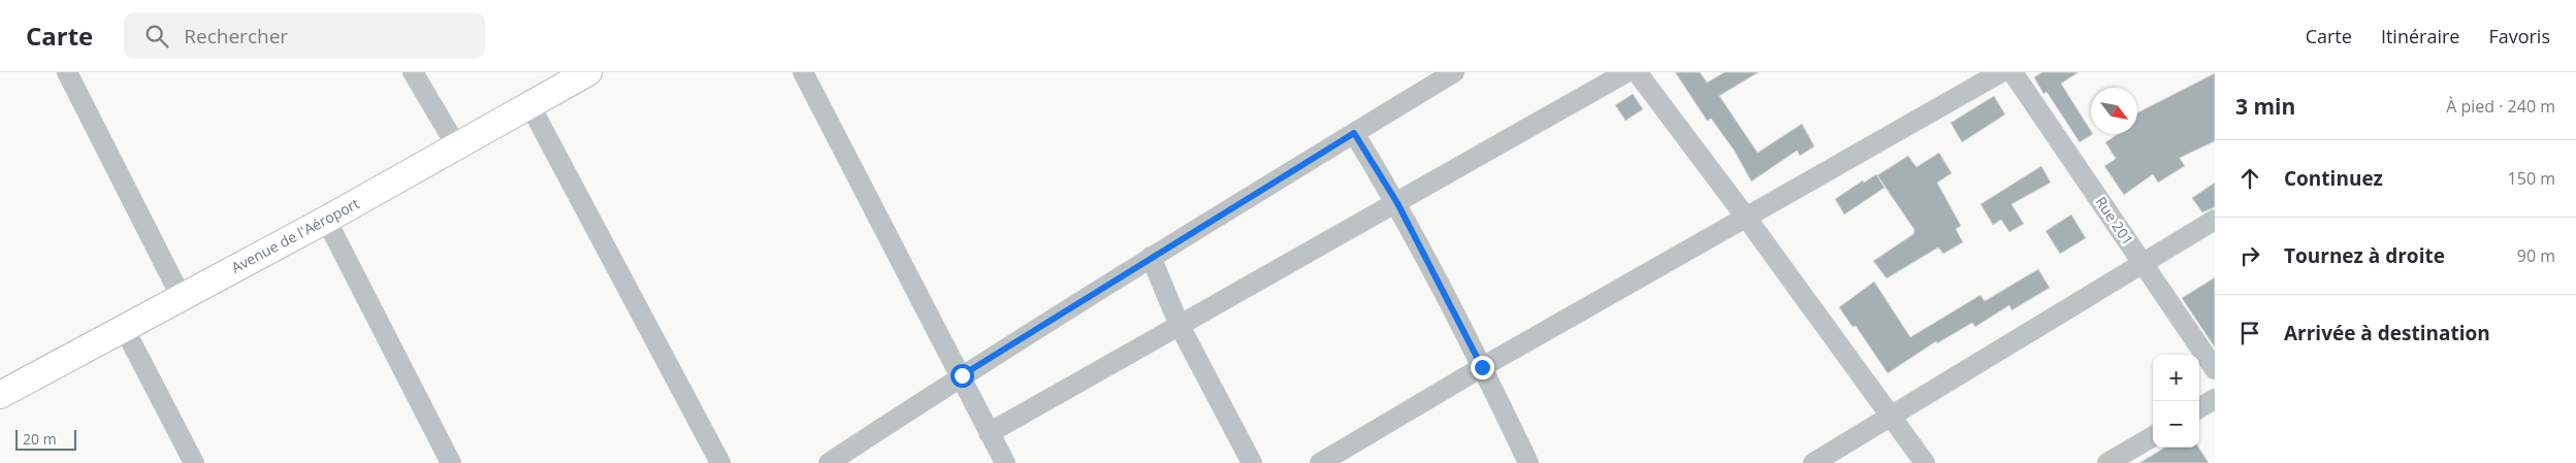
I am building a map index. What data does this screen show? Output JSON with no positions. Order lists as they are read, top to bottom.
{
  "streets": {
    "main road": ["Avenue de l'Aéroport"],
    "street": ["Rue 201"]
  },
  "scale_bar": "20 m",
  "north": "bottom right",
  "page": {
    "header": "Carte",
    "search": "Rechercher",
    "nav": ["Carte", "Itinéraire", "Favoris"],
    "heading": ["3 min", "À pied · 240 m"],
    "list": [
      ["Continuez", "150 m"],
      ["Tournez à droite", "90 m"],
      "Arrivée à destination"
    ],
    "map_buttons": ["+", "−"],
    "scale": "20 m"
  }
}
